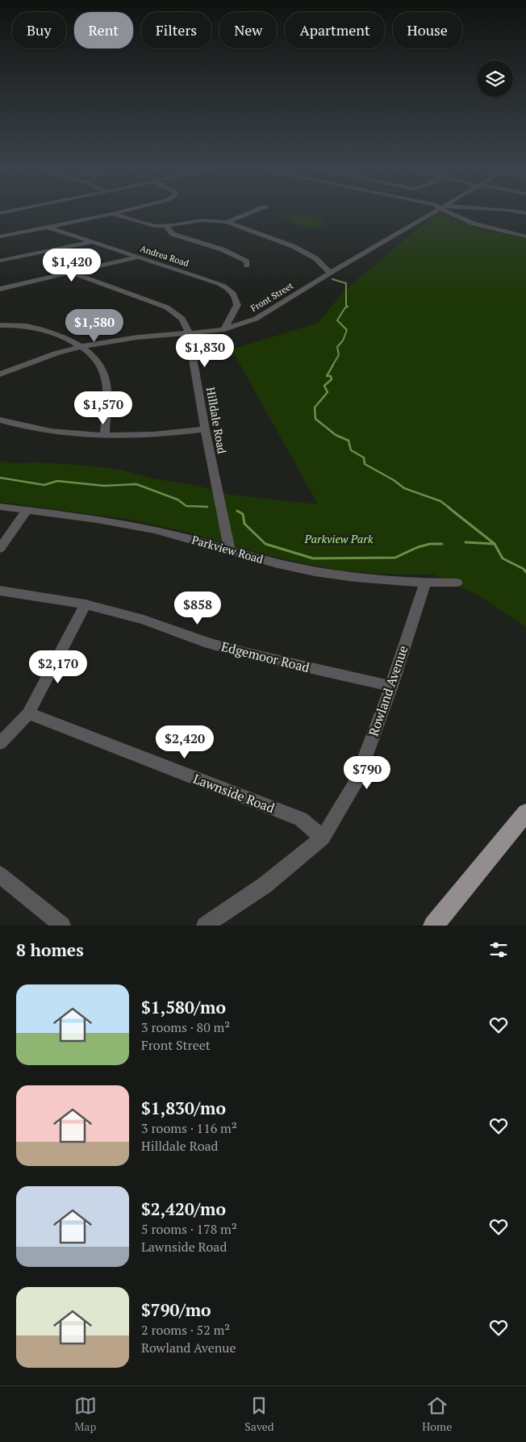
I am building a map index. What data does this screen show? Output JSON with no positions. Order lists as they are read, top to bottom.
{
  "streets": {
    "street": [
      "Andrea Road",
      "Front Street",
      "Hilldale Road",
      "Parkview Road",
      "Edgemoor Road",
      "Rowland Avenue",
      "Lawnside Road"
    ]
  },
  "crossings": [
    ["Andrea Road", "Front Street"],
    ["Front Street", "Hilldale Road"],
    ["Hilldale Road", "Parkview Road"],
    ["Parkview Road", "Rowland Avenue"],
    ["Edgemoor Road", "Rowland Avenue"],
    ["Rowland Avenue", "Lawnside Road"]
  ],
  "parks": ["Parkview Park"],
  "page": {
    "chip": [
      "Buy",
      "Rent",
      "Filters",
      "New",
      "Apartment",
      "House"
    ],
    "price": [
      "$1,420",
      "$1,580",
      "$1,830",
      "$1,570",
      "$858",
      "$2,170",
      "$2,420",
      "$790"
    ],
    "heading": "8 homes",
    "list": [
      {
        "name": "$1,580/mo",
        "note": "3 rooms · 80 m² · Front Street"
      },
      {
        "name": "$1,830/mo",
        "note": "3 rooms · 116 m² · Hilldale Road"
      },
      {
        "name": "$2,420/mo",
        "note": "5 rooms · 178 m² · Lawnside Road"
      },
      {
        "name": "$790/mo",
        "note": "2 rooms · 52 m² · Rowland Avenue"
      }
    ],
    "tabs": ["Map", "Saved", "Home"]
  }
}
